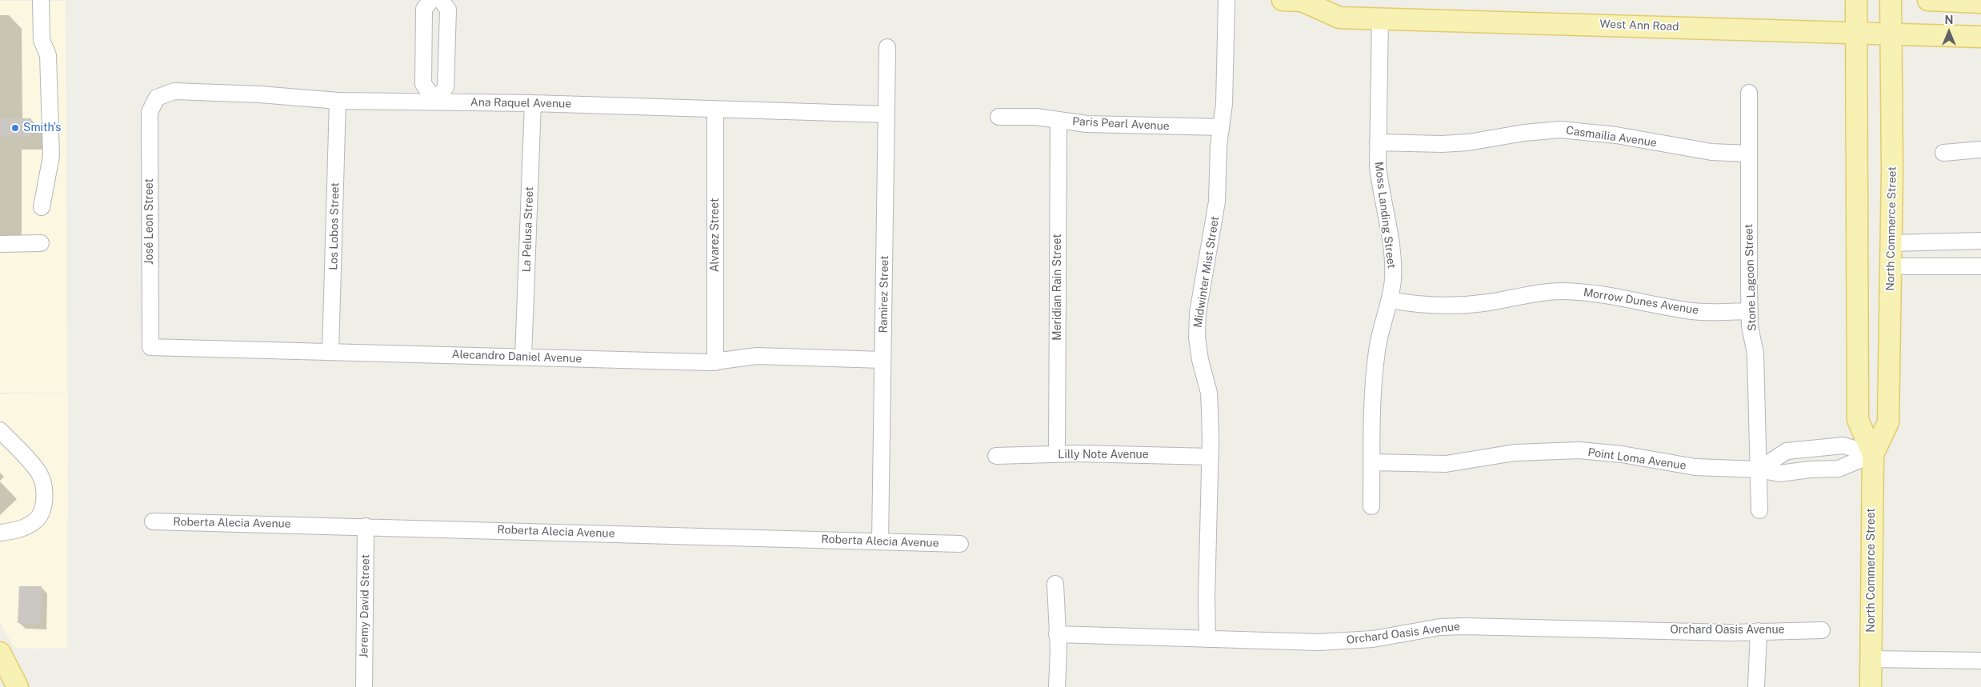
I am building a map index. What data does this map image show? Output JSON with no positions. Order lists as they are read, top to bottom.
{
  "streets": {
    "main road": ["West Ann Road", "North Commerce Street"],
    "street": [
      "Ana Raquel Avenue",
      "Paris Pearl Avenue",
      "Casmailia Avenue",
      "Moss Landing Street",
      "José Leon Street",
      "Los Lobos Street",
      "La Pelusa Street",
      "Alvarez Street",
      "Midwinter Mist Street",
      "Stone Lagoon Street",
      "Meridian Rain Street",
      "Ramirez Street",
      "Morrow Dunes Avenue",
      "Alecandro Daniel Avenue",
      "Lilly Note Avenue",
      "Point Loma Avenue",
      "Roberta Alecia Avenue",
      "Jeremy David Street",
      "Orchard Oasis Avenue"
    ]
  },
  "crossings": [
    ["West Ann Road", "Moss Landing Street"],
    ["West Ann Road", "North Commerce Street"],
    ["Ana Raquel Avenue", "José Leon Street"],
    ["Ana Raquel Avenue", "Los Lobos Street"],
    ["Ana Raquel Avenue", "La Pelusa Street"],
    ["Ana Raquel Avenue", "Alvarez Street"],
    ["Ana Raquel Avenue", "Ramirez Street"],
    ["Paris Pearl Avenue", "Midwinter Mist Street"],
    ["Paris Pearl Avenue", "Meridian Rain Street"],
    ["Casmailia Avenue", "Moss Landing Street"],
    ["Casmailia Avenue", "Stone Lagoon Street"],
    ["Moss Landing Street", "Morrow Dunes Avenue"],
    ["Moss Landing Street", "Point Loma Avenue"],
    ["José Leon Street", "Alecandro Daniel Avenue"],
    ["Los Lobos Street", "Alecandro Daniel Avenue"],
    ["North Commerce Street", "Point Loma Avenue"],
    ["La Pelusa Street", "Alecandro Daniel Avenue"],
    ["Alvarez Street", "Alecandro Daniel Avenue"],
    ["Midwinter Mist Street", "Lilly Note Avenue"],
    ["Midwinter Mist Street", "Orchard Oasis Avenue"],
    ["Stone Lagoon Street", "Morrow Dunes Avenue"],
    ["Stone Lagoon Street", "Point Loma Avenue"],
    ["Meridian Rain Street", "Lilly Note Avenue"],
    ["Ramirez Street", "Alecandro Daniel Avenue"],
    ["Ramirez Street", "Roberta Alecia Avenue"],
    ["Roberta Alecia Avenue", "Jeremy David Street"]
  ],
  "places": ["Smith's"],
  "north": "top"
}
